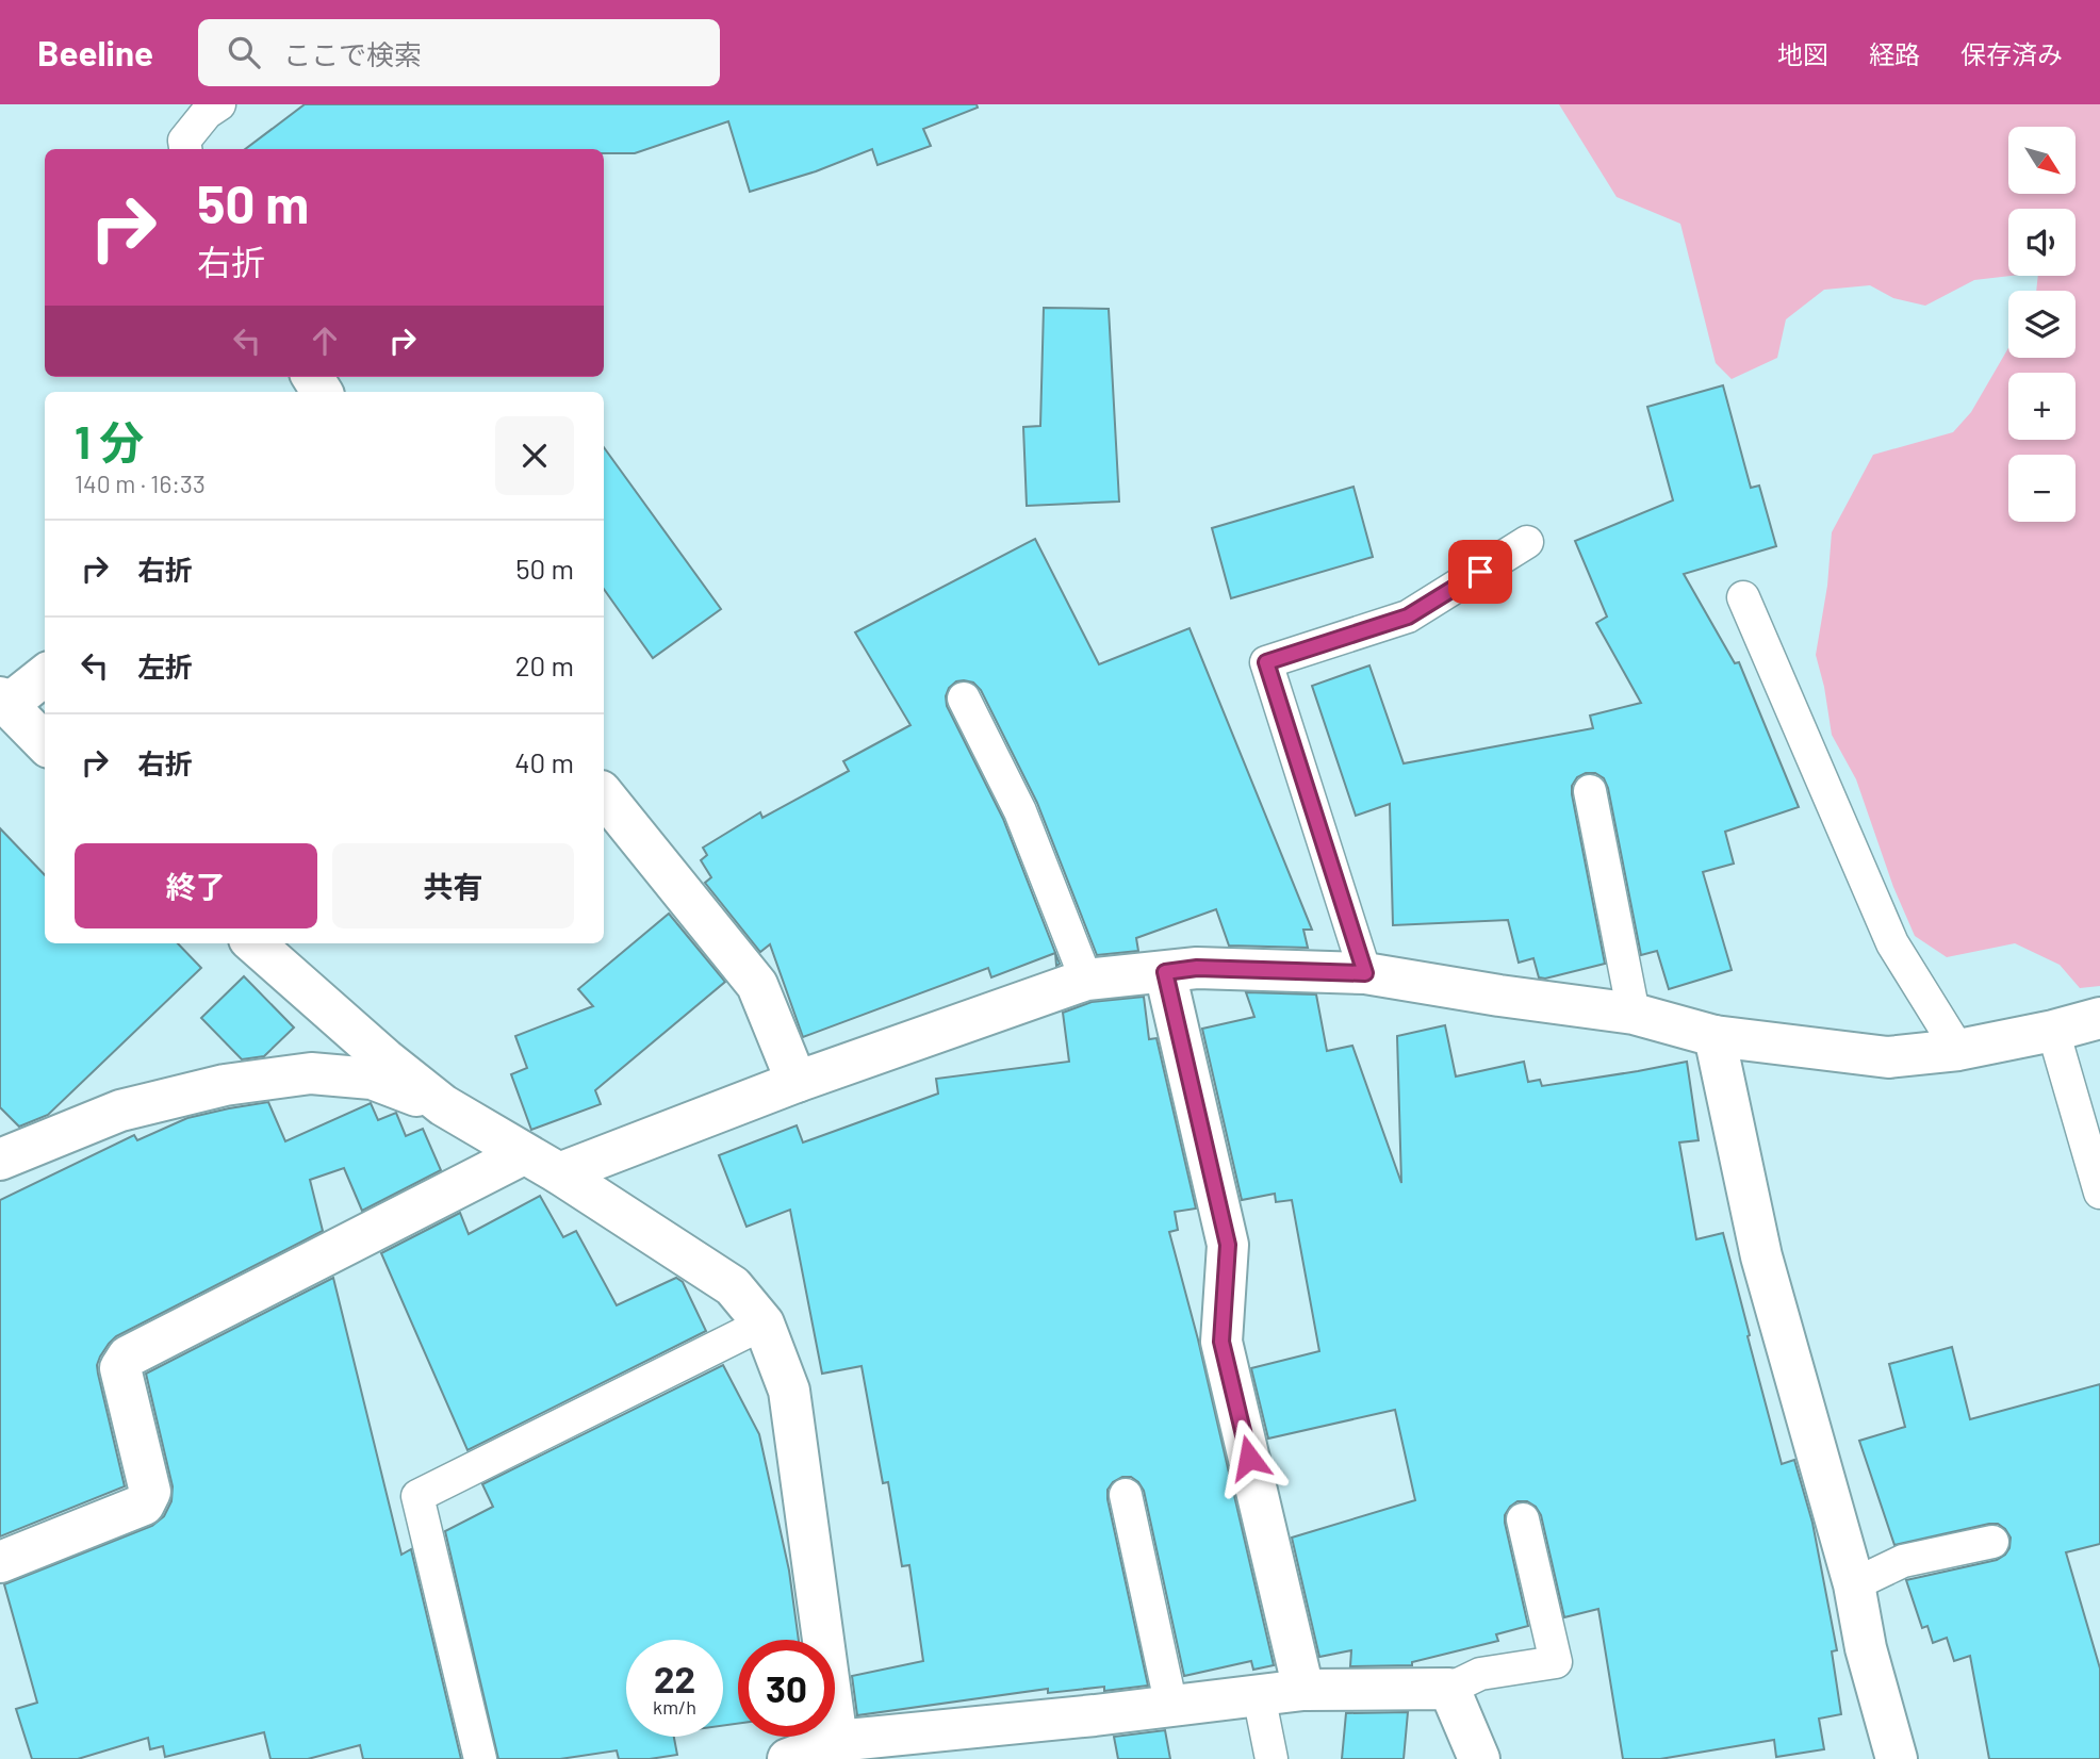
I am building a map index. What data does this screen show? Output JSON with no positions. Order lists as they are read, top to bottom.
{
  "north": "bottom right",
  "page": {
    "header": "Beeline",
    "search": "ここで検索",
    "nav": ["地図", "経路", "保存済み"],
    "map_buttons": ["+", "−"],
    "turn": ["50 m", "右折"],
    "heading": ["1 分", "140 m · 16:33"],
    "list": [
      {
        "name": "右折",
        "value": "50 m"
      },
      {
        "name": "左折",
        "value": "20 m"
      },
      {
        "name": "右折",
        "value": "40 m"
      }
    ],
    "buttons": ["終了", "共有"],
    "speed": "22 km/h",
    "limit": "30"
  }
}
